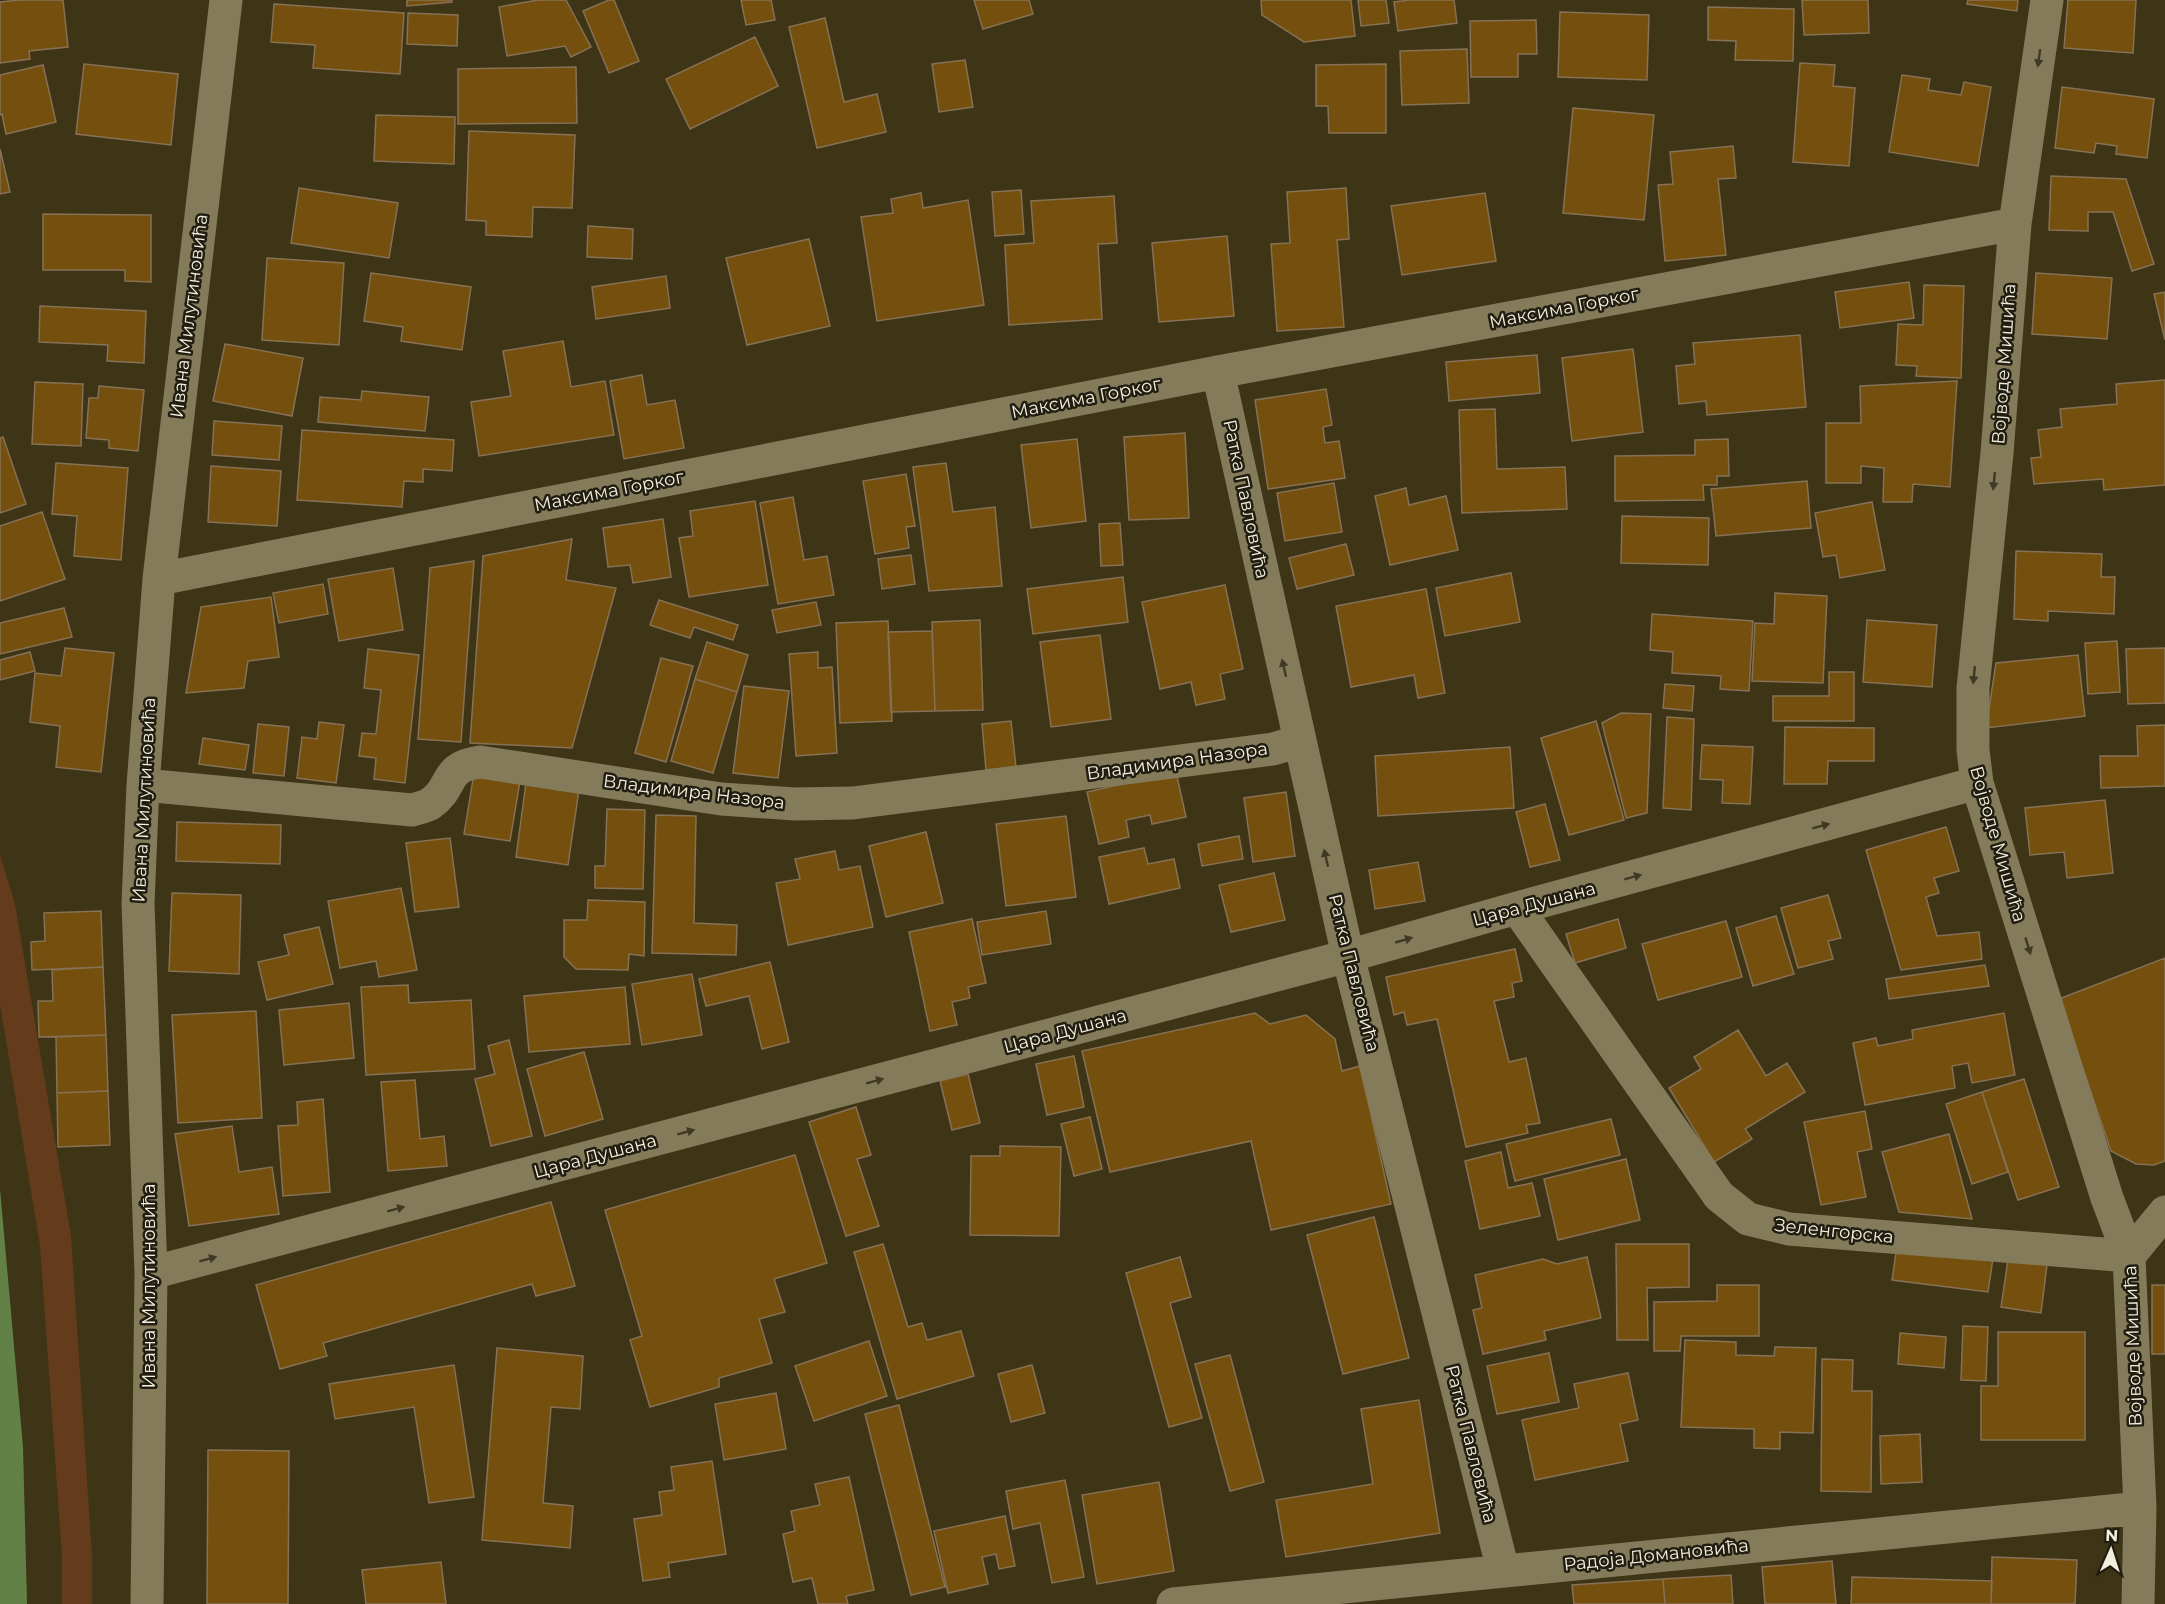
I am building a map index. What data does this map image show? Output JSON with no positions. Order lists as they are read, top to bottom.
{
  "streets": {
    "street": [
      "Максима Горког",
      "Ивана Милутиновића",
      "Војводе Мишића",
      "Ратка Павловића",
      "Владимира Назора",
      "Цара Душана",
      "Зеленгорска",
      "Радоја Домановића"
    ]
  },
  "crossings": [
    ["Максима Горког", "Ивана Милутиновића"],
    ["Максима Горког", "Војводе Мишића"],
    ["Максима Горког", "Ратка Павловића"],
    ["Ивана Милутиновића", "Владимира Назора"],
    ["Ивана Милутиновића", "Цара Душана"],
    ["Војводе Мишића", "Цара Душана"],
    ["Војводе Мишића", "Зеленгорска"],
    ["Војводе Мишића", "Радоја Домановића"],
    ["Ратка Павловића", "Владимира Назора"],
    ["Ратка Павловића", "Цара Душана"],
    ["Ратка Павловића", "Радоја Домановића"],
    ["Цара Душана", "Зеленгорска"]
  ],
  "one_way": ["Војводе Мишића", "Ратка Павловића", "Цара Душана"],
  "north": "top"
}
